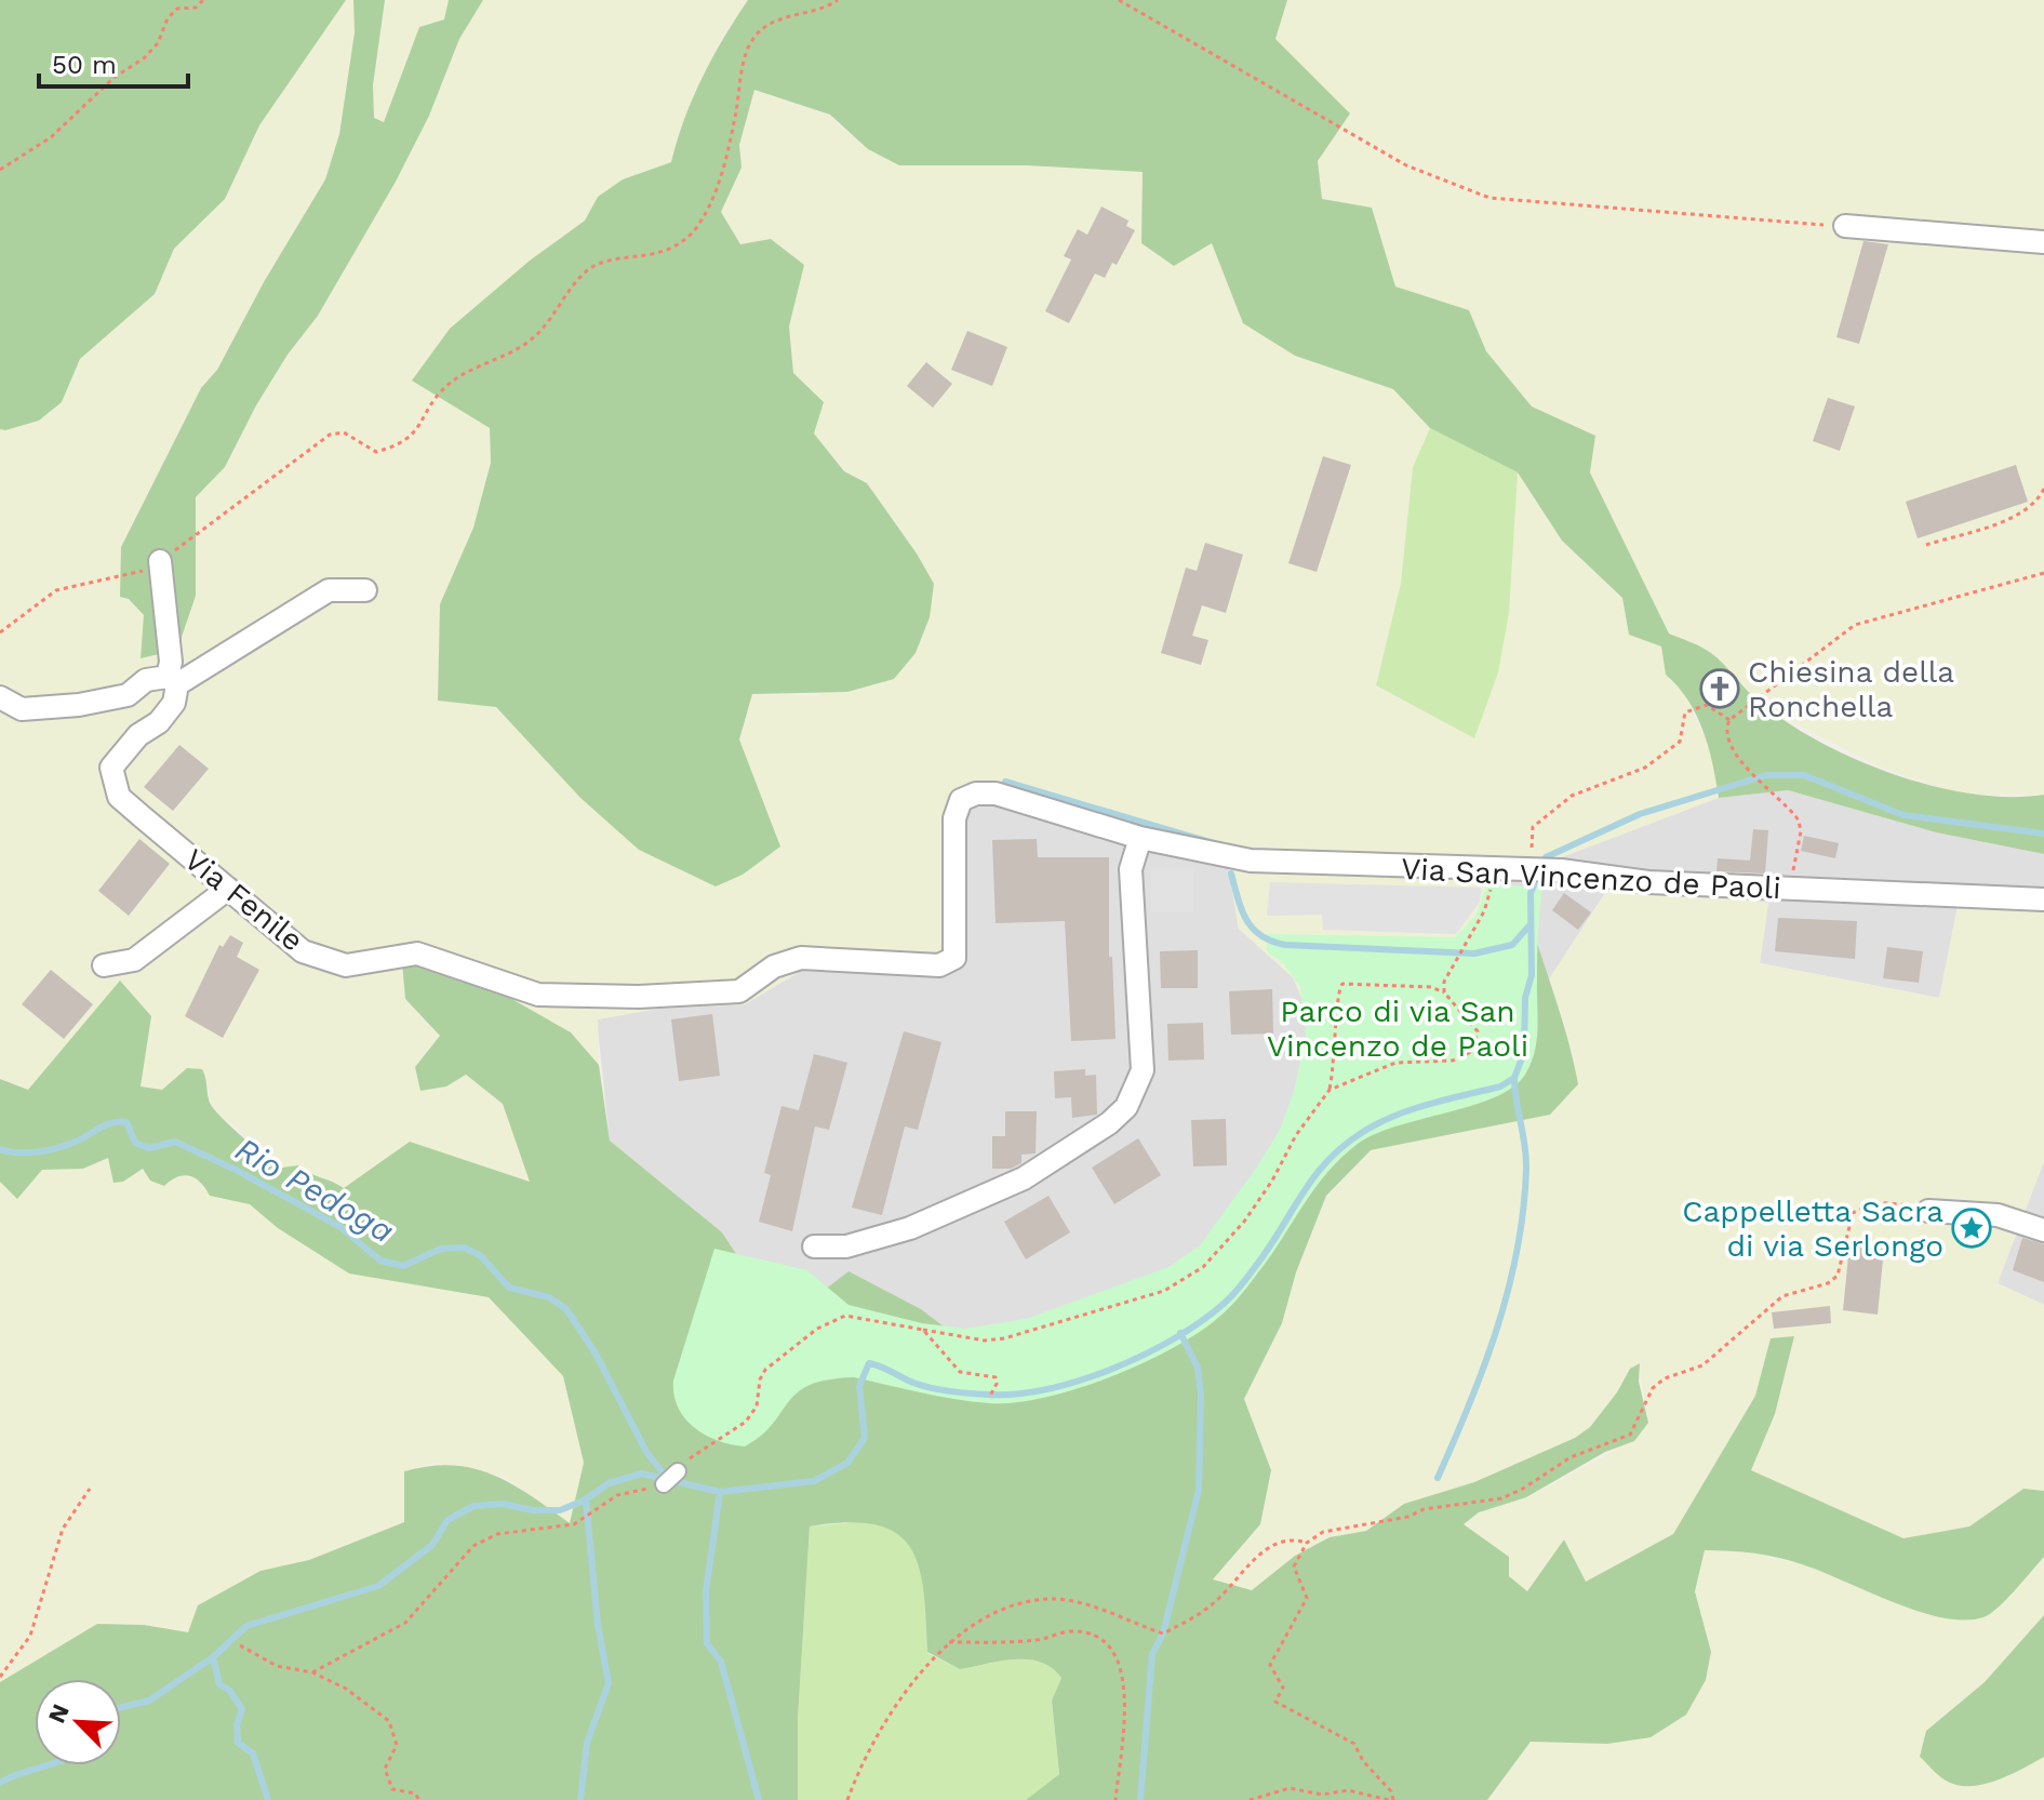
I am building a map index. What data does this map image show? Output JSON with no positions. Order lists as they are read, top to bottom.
{
  "streets": {
    "street": ["Via San Vincenzo de Paoli", "Via Fenile"]
  },
  "crossings": [
    ["Via San Vincenzo de Paoli", "Via Fenile"]
  ],
  "water": ["Rio Pedoga"],
  "parks": ["Parco di via San Vincenzo de Paoli"],
  "places": {
    "church": ["Chiesina della Ronchella"],
    "place": ["Cappelletta Sacra di via Serlongo"]
  },
  "scale_bar": "50 m",
  "north": "top left"
}
